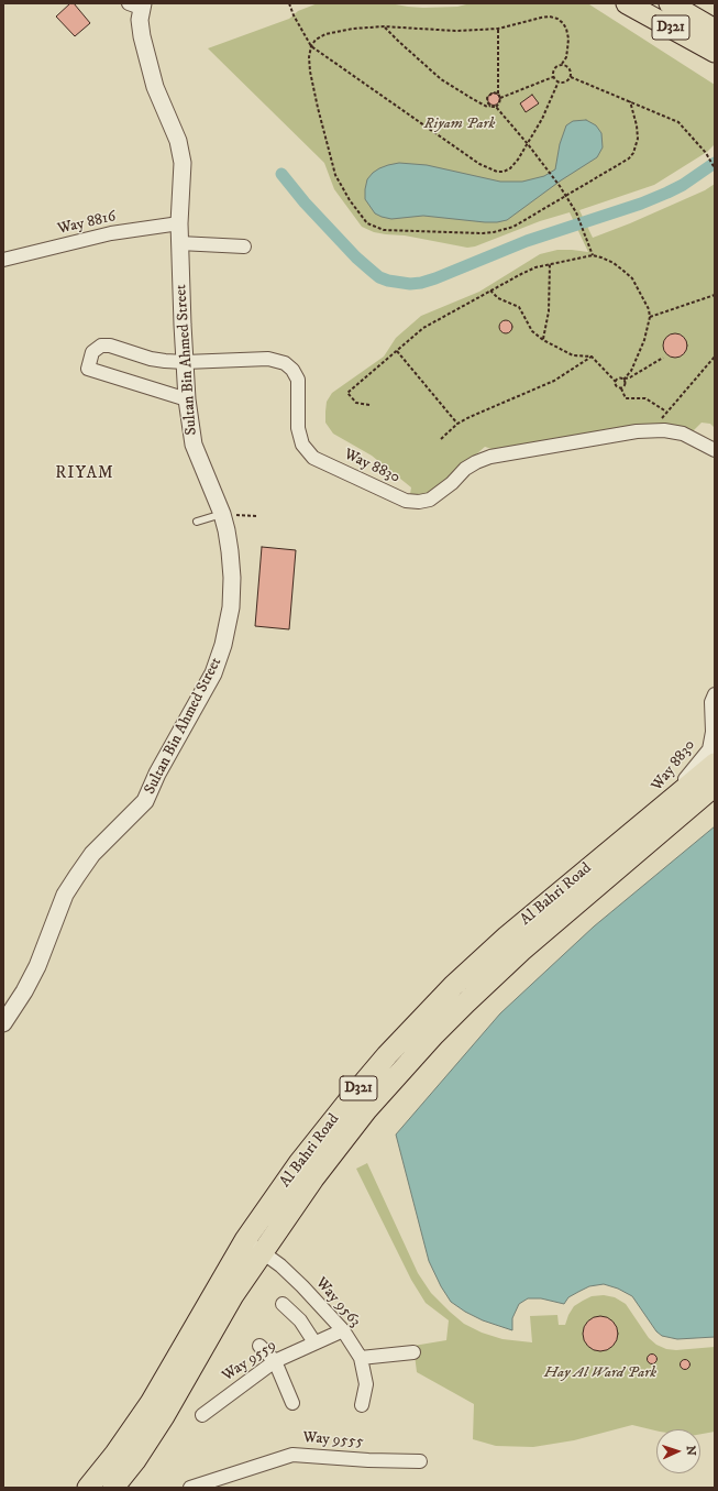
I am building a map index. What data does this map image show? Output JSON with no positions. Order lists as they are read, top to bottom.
{
  "streets": {
    "main road": ["D321", "Al Bahri Road"],
    "street": [
      "Way 8816",
      "Sultan Bin Ahmed Street",
      "Way 8830",
      "Way 9563",
      "Way 9559",
      "Way 9555"
    ]
  },
  "crossings": [
    ["Way 8816", "Sultan Bin Ahmed Street"],
    ["Sultan Bin Ahmed Street", "Way 8830"],
    ["Way 8830", "Al Bahri Road"],
    ["Al Bahri Road", "Way 9563"],
    ["Way 9563", "Way 9559"]
  ],
  "districts": ["RIYAM"],
  "parks": ["Riyam Park", "Hay Al Ward Park"],
  "north": "right"
}
